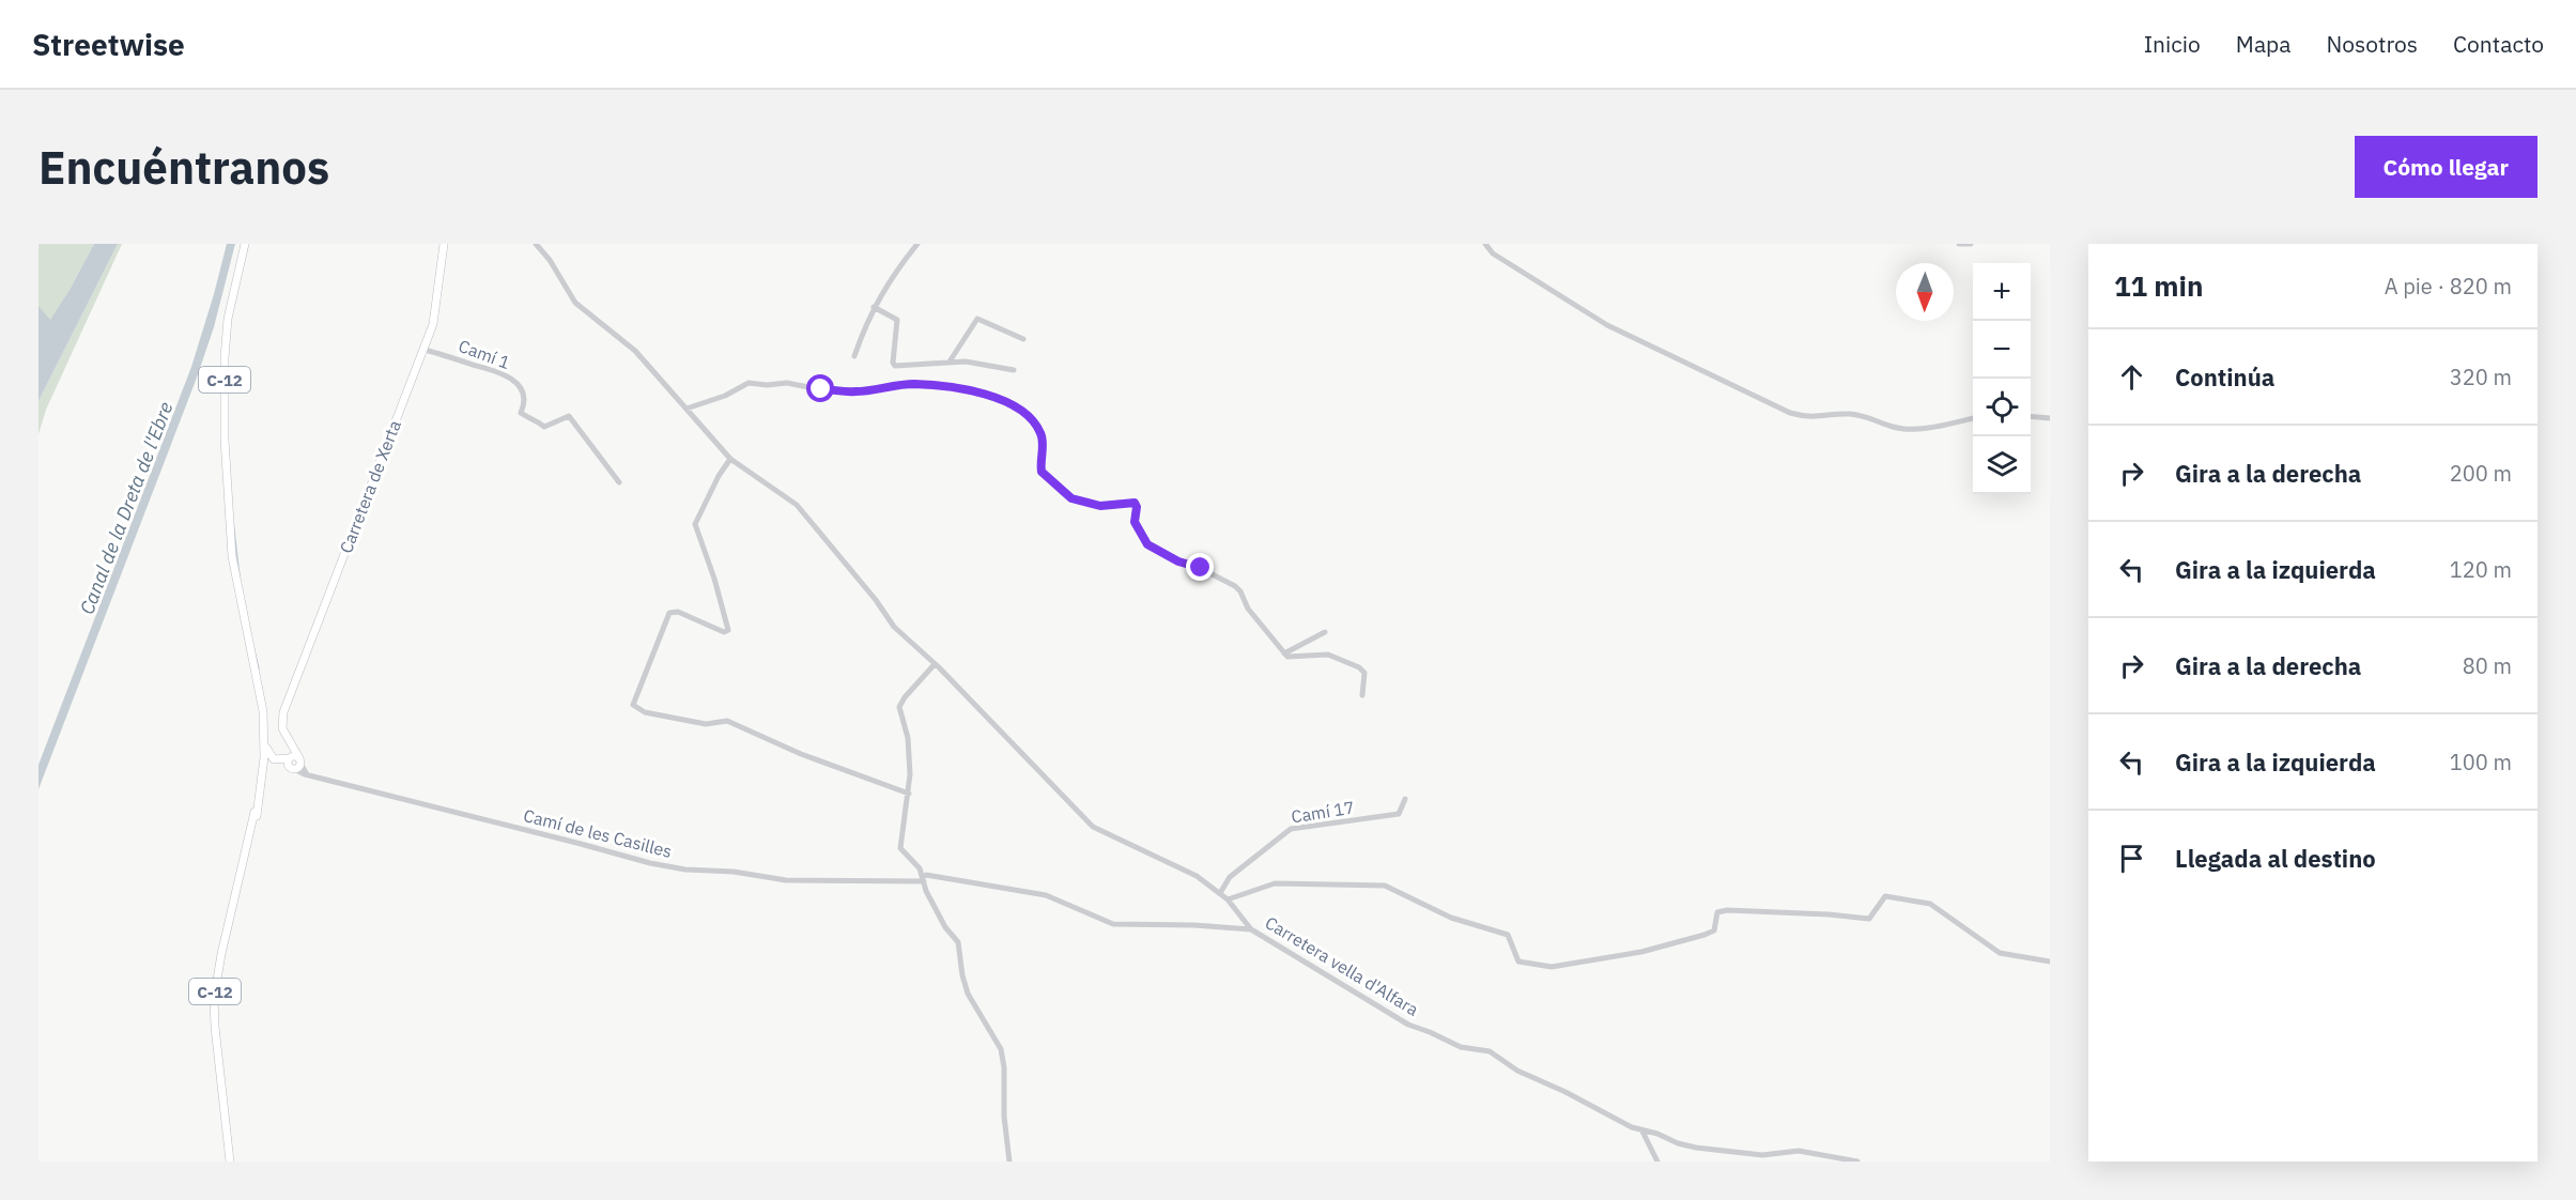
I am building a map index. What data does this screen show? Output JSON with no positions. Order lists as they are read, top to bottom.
{
  "streets": {
    "main road": ["C-12", "Carretera de Xerta"],
    "street": [
      "Camí 1",
      "Camí 17",
      "Camí de les Casilles",
      "Carretera vella d'Alfara"
    ]
  },
  "crossings": [
    ["Camí 1", "Carretera de Xerta"],
    ["Carretera de Xerta", "Camí de les Casilles"],
    ["Camí 17", "Carretera vella d'Alfara"],
    ["Camí de les Casilles", "Carretera vella d'Alfara"]
  ],
  "water": ["Canal de la Dreta de l'Ebre"],
  "north": "bottom",
  "page": {
    "header": "Streetwise",
    "nav": [
      "Inicio",
      "Mapa",
      "Nosotros",
      "Contacto"
    ],
    "buttons": "Cómo llegar",
    "title": "Encuéntranos",
    "heading": ["11 min", "A pie · 820 m"],
    "map_buttons": ["+", "−"],
    "list": [
      ["Continúa", "320 m"],
      ["Gira a la derecha", "200 m"],
      ["Gira a la izquierda", "120 m"],
      ["Gira a la derecha", "80 m"],
      ["Gira a la izquierda", "100 m"],
      "Llegada al destino"
    ]
  }
}
